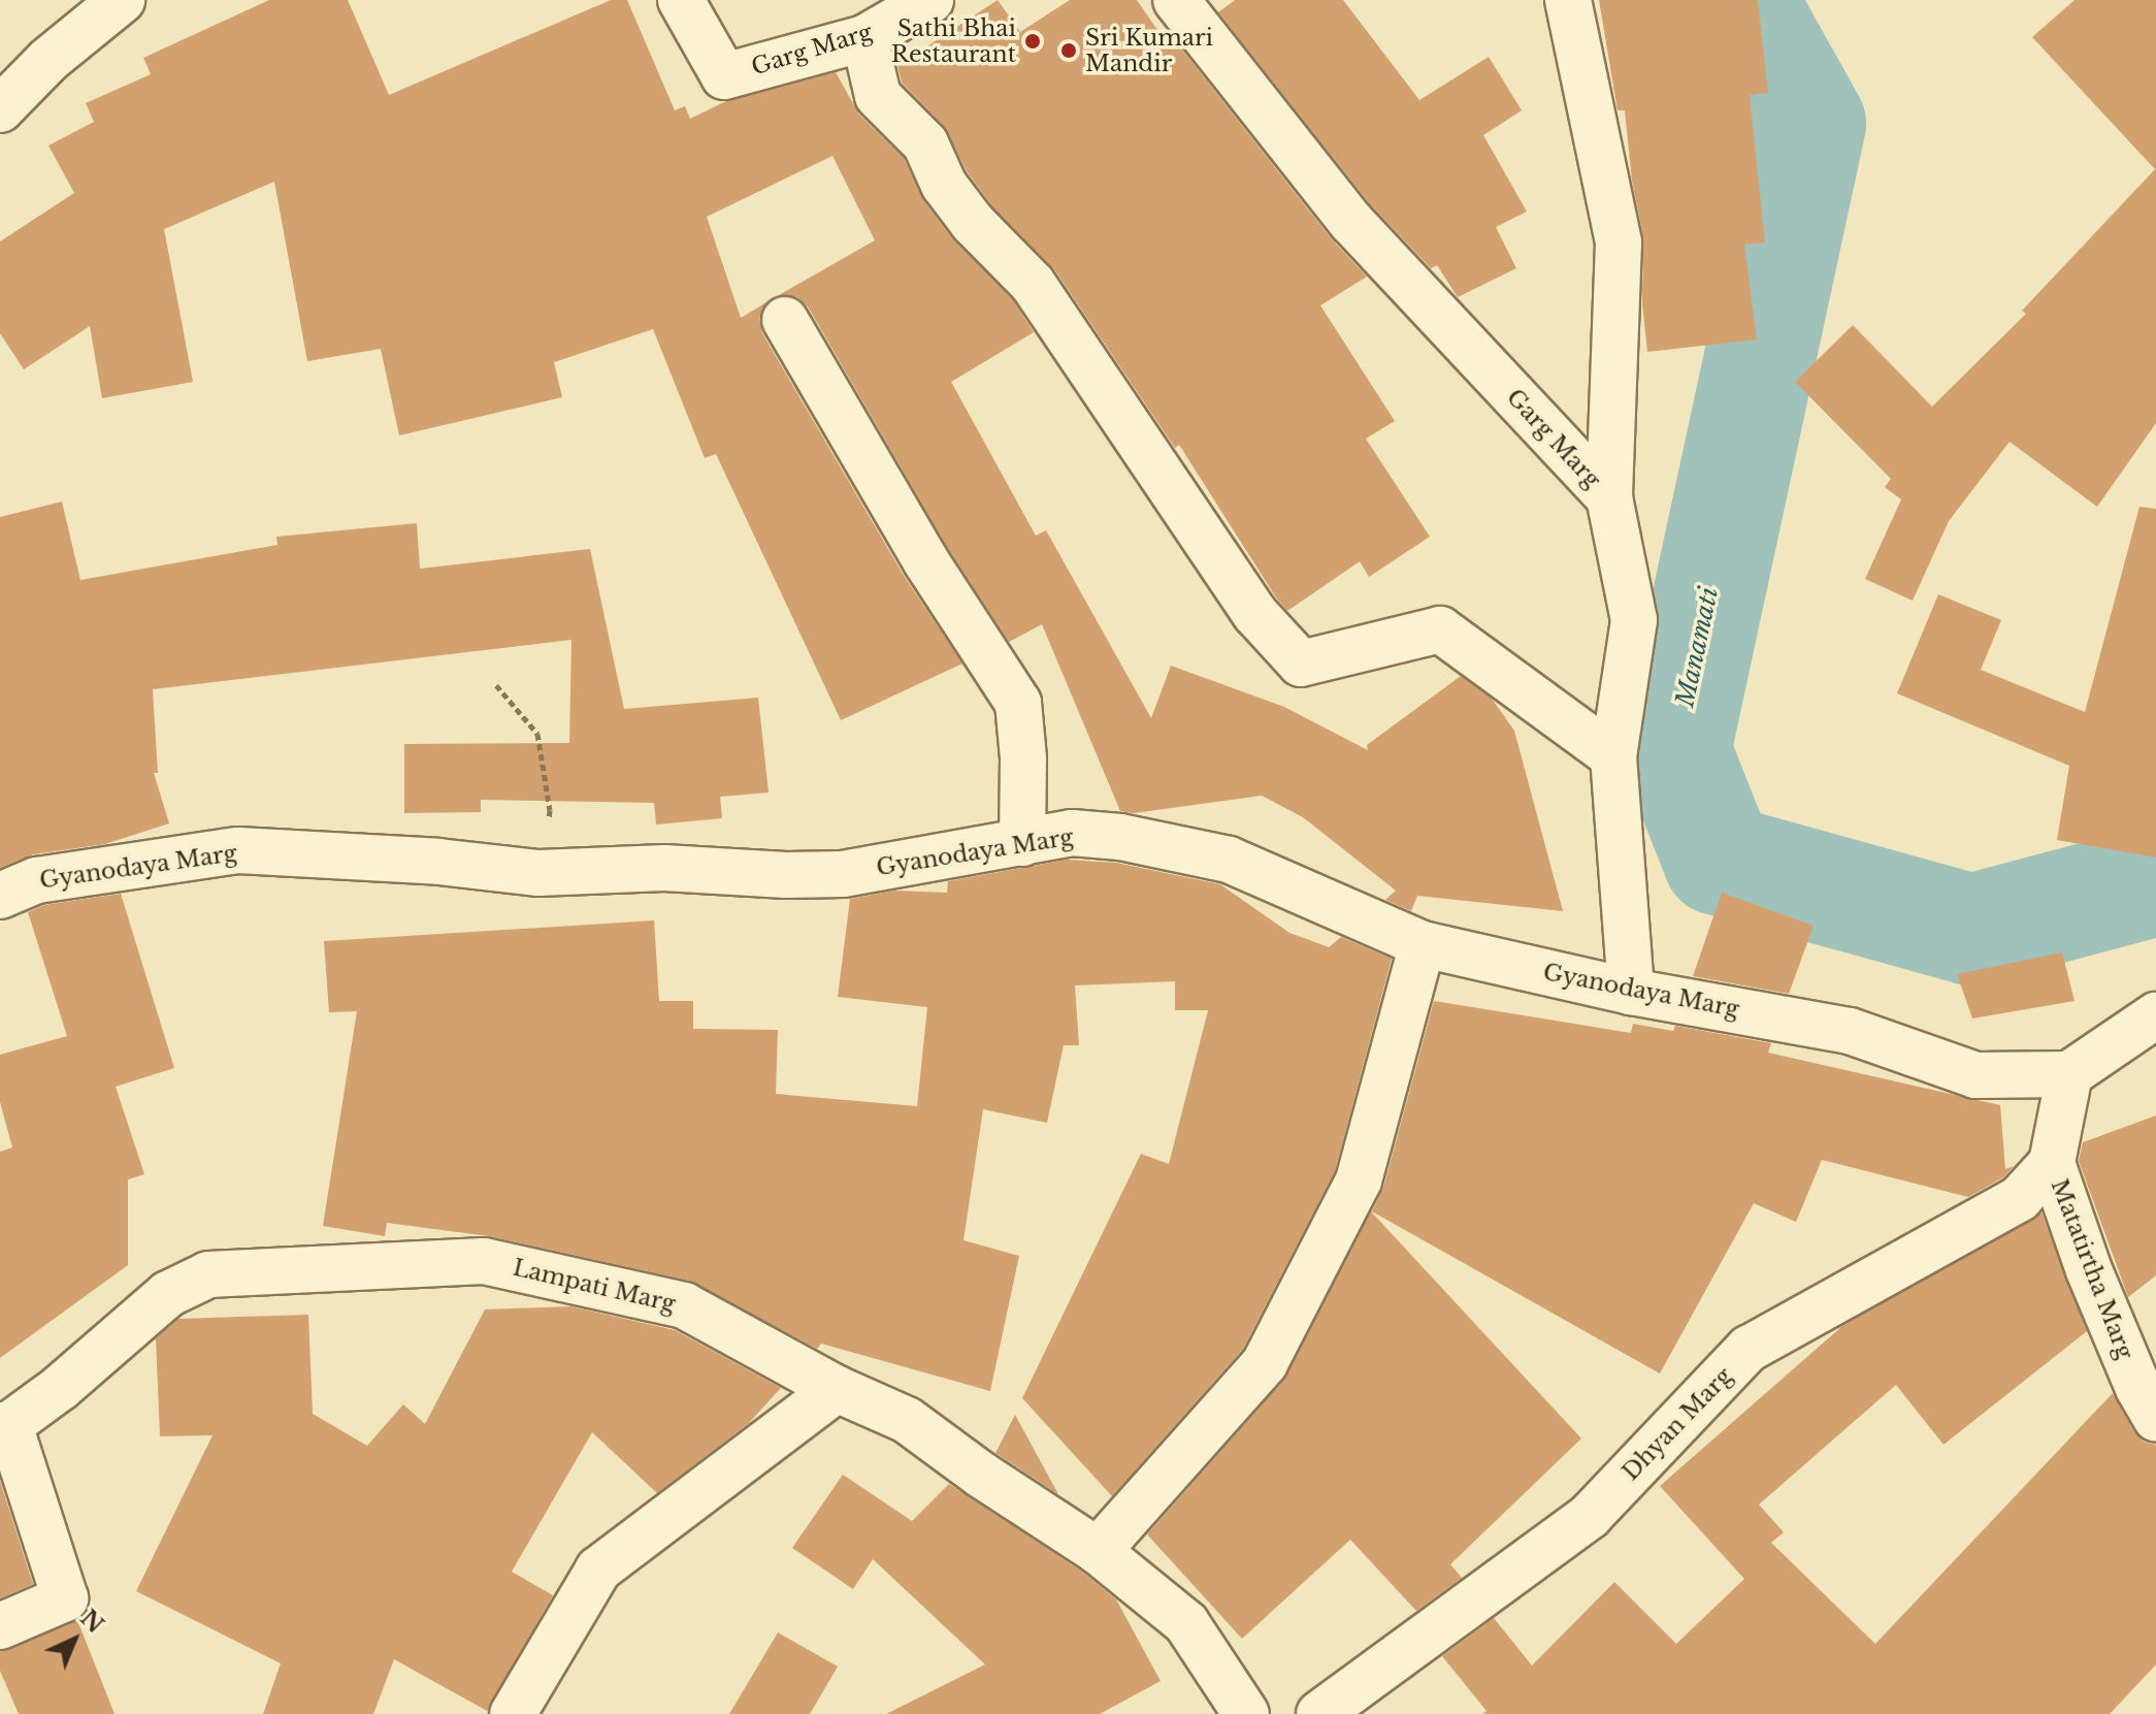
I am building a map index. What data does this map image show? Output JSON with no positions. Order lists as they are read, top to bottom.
{
  "streets": {
    "street": [
      "Garg Marg",
      "Gyanodaya Marg",
      "Matatirtha Marg",
      "Lampati Marg",
      "Dhyan Marg"
    ]
  },
  "crossings": [
    ["Garg Marg", "Gyanodaya Marg"],
    ["Matatirtha Marg", "Dhyan Marg"]
  ],
  "water": ["Manamati"],
  "places": ["Sathi Bhai Restaurant", "Sri Kumari Mandir"],
  "north": "top right"
}
